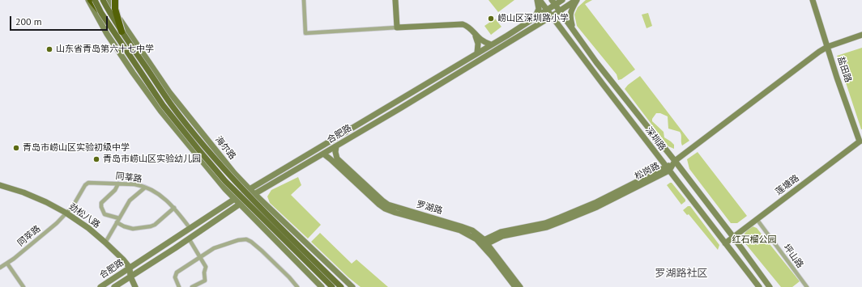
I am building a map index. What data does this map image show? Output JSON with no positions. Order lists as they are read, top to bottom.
{
  "streets": {
    "main road": ["海尔路"],
    "street": [
      "盐田路",
      "合肥路",
      "深圳路",
      "松岗路",
      "同莘路",
      "莲塘路",
      "罗湖路",
      "劲松八路",
      "同萃路",
      "坪山路"
    ]
  },
  "crossings": [
    ["盐田路", "松岗路"],
    ["盐田路", "莲塘路"],
    ["合肥路", "深圳路"],
    ["合肥路", "海尔路"],
    ["合肥路", "同莘路"],
    ["合肥路", "罗湖路"],
    ["合肥路", "劲松八路"],
    ["深圳路", "松岗路"],
    ["深圳路", "莲塘路"],
    ["松岗路", "罗湖路"],
    ["同莘路", "劲松八路"],
    ["同莘路", "同萃路"],
    ["莲塘路", "坪山路"],
    ["劲松八路", "同萃路"]
  ],
  "districts": ["罗湖路社区"],
  "parks": ["红石榴公园"],
  "places": [
    "崂山区深圳路小学",
    "山东省青岛第六十七中学",
    "青岛市崂山区实验初级中学",
    "青岛市崂山区实验幼儿园"
  ],
  "scale_bar": "200 m"
}
